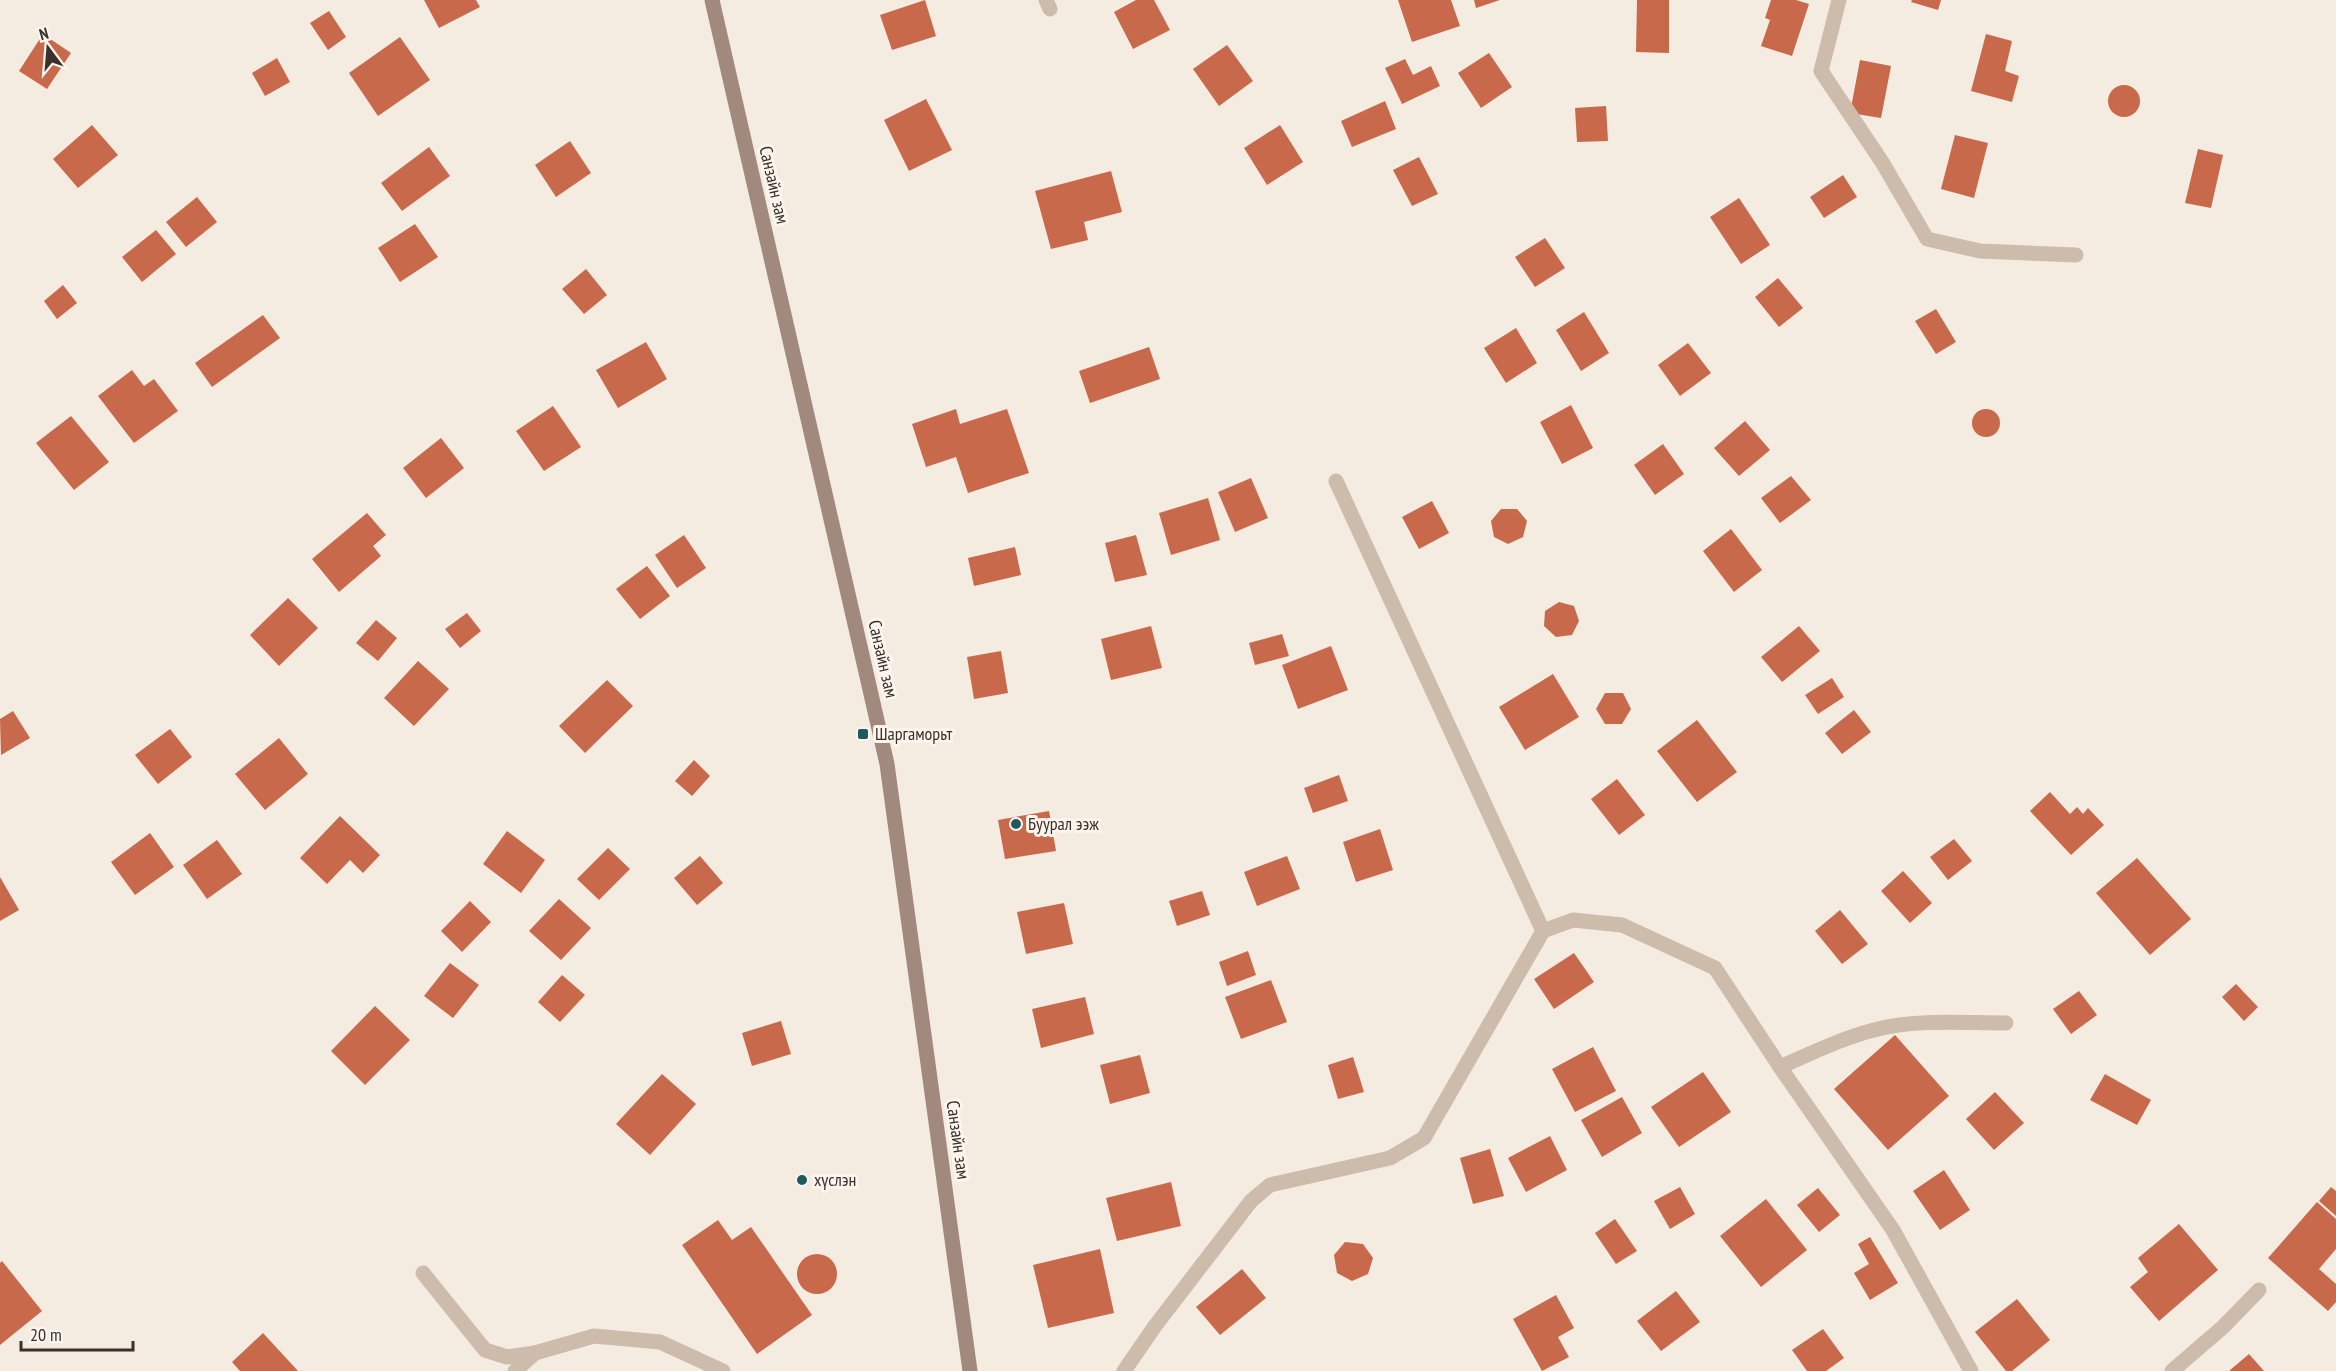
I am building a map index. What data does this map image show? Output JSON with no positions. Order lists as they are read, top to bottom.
{
  "streets": {
    "main road": ["Санзайн зам"]
  },
  "places": {
    "transit": ["Шаргаморьт"],
    "other": ["Буурал ээж", "хүслэн"]
  },
  "scale_bar": "20 m",
  "north": "top"
}
